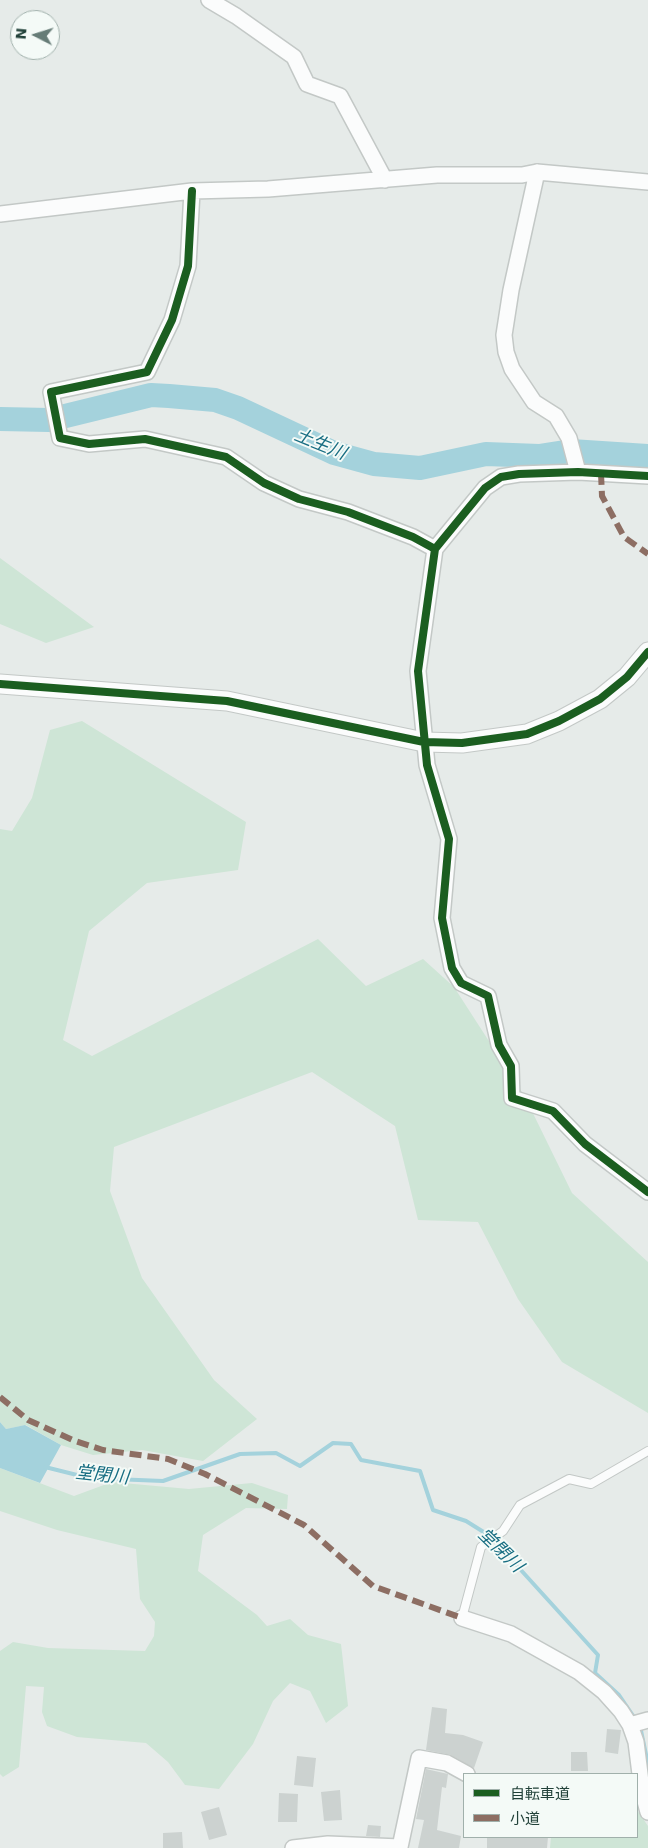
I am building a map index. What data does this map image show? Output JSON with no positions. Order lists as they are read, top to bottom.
{
  "water": ["土生川", "堂閉川"],
  "legend": ["自転車道", "小道"],
  "north": "left"
}
